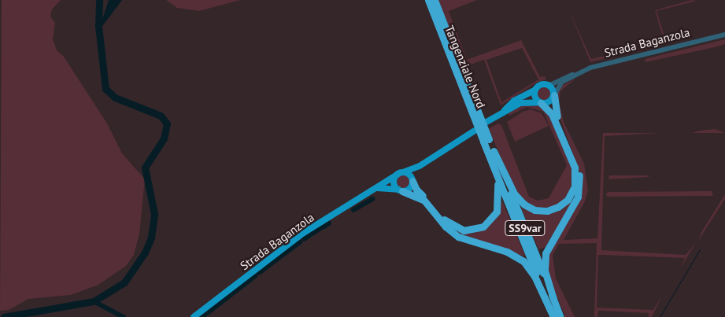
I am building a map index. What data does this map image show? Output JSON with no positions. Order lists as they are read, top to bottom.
{
  "streets": {
    "highway": ["Tangenziale Nord", "SS9var"],
    "main road": ["Strada Baganzola"]
  },
  "crossings": [
    ["Tangenziale Nord", "SS9var"]
  ]
}
